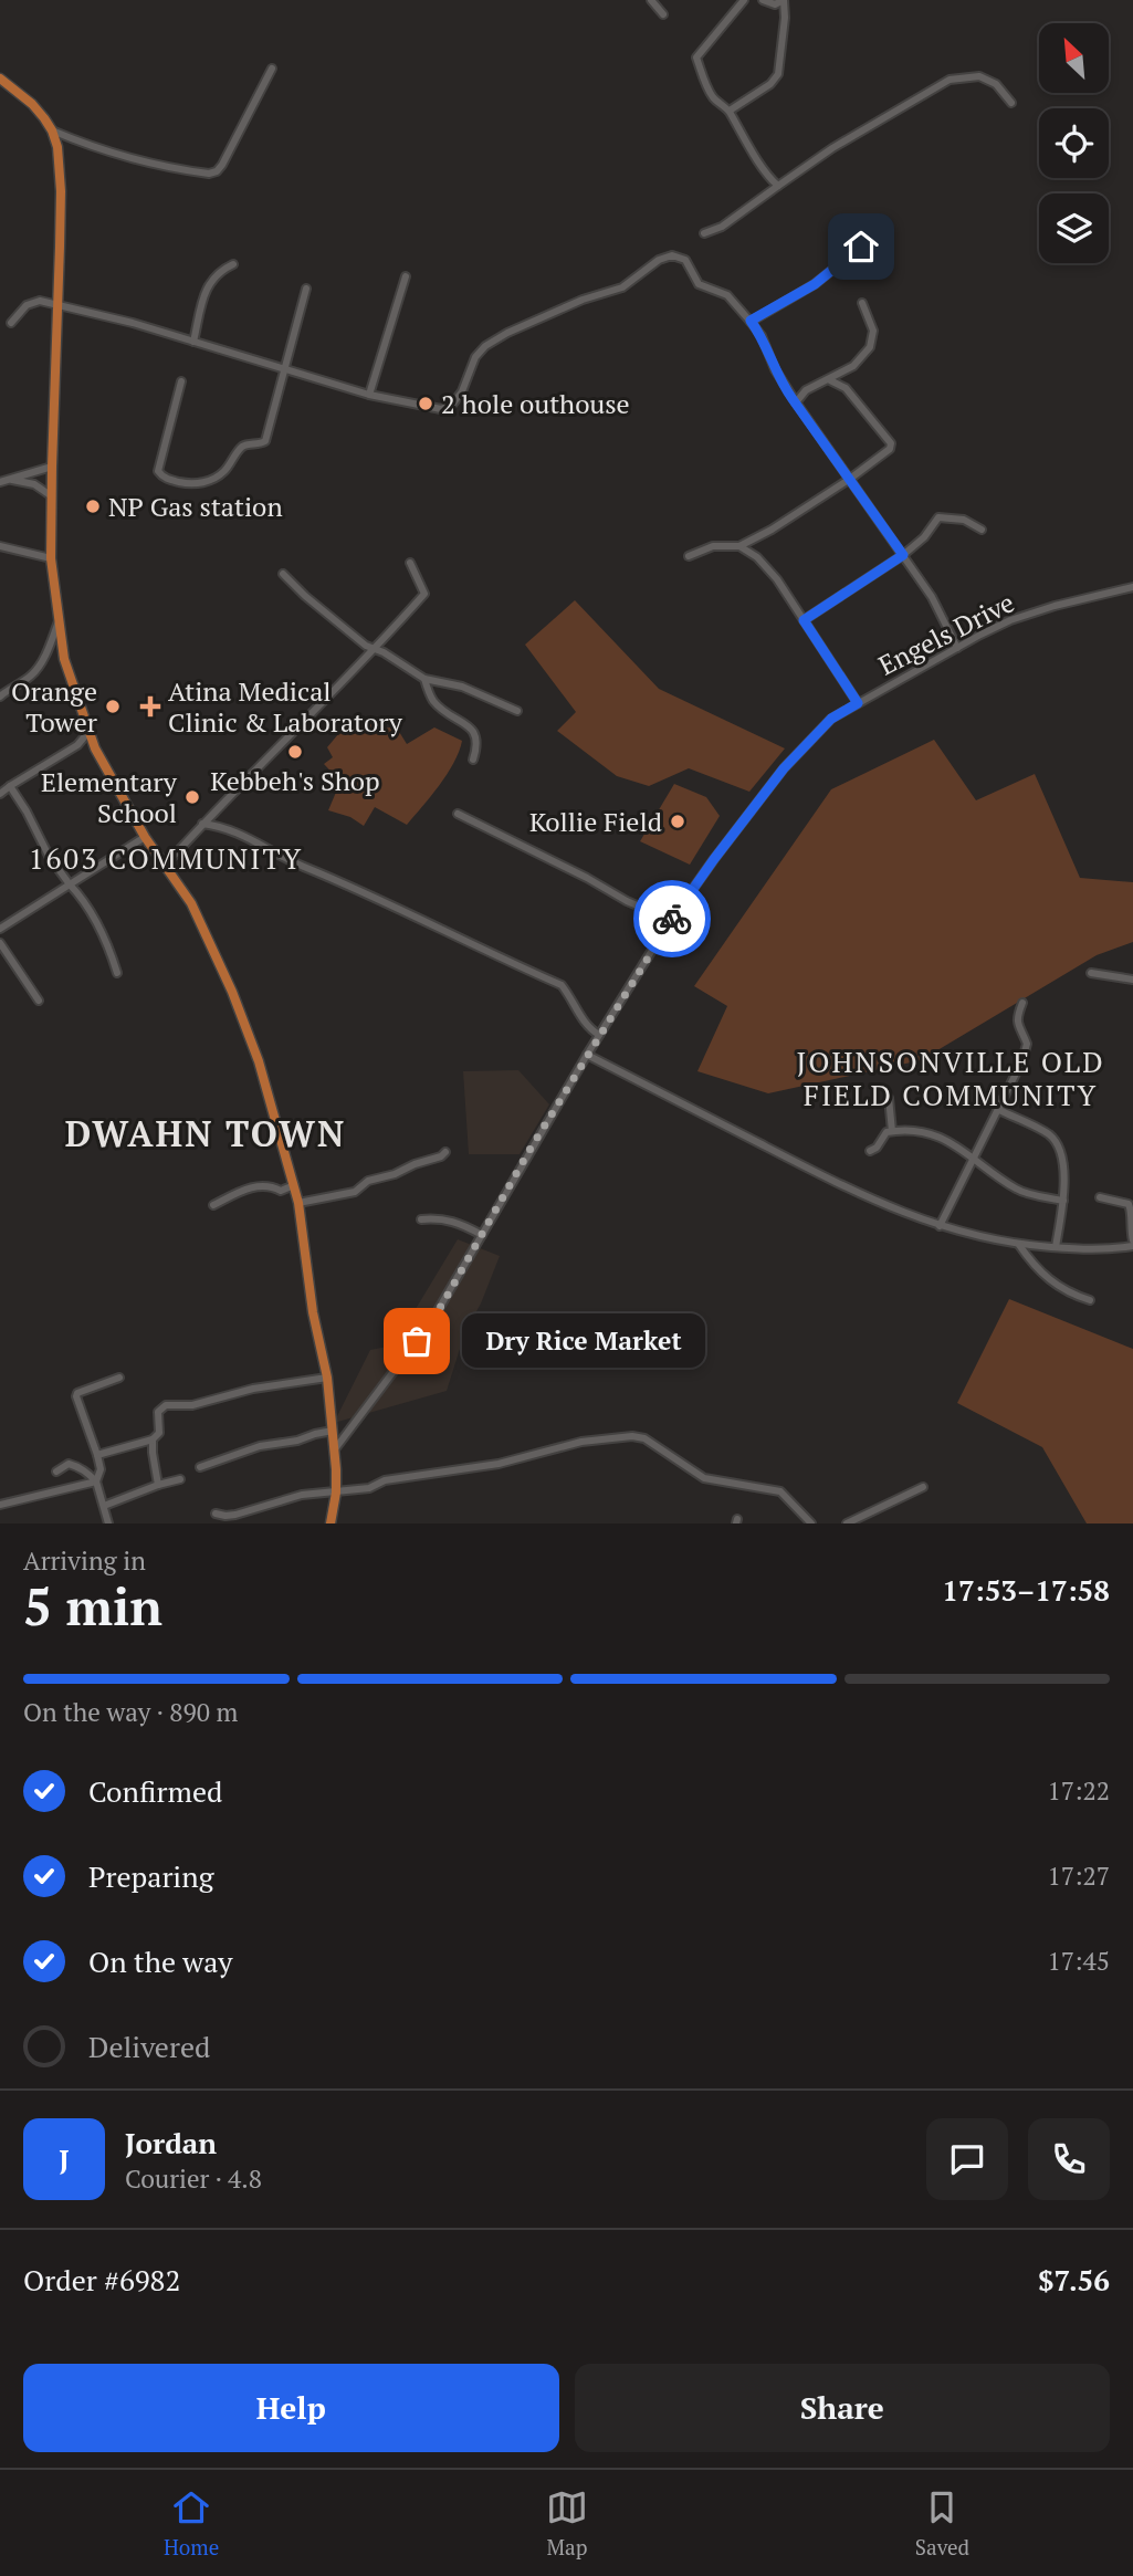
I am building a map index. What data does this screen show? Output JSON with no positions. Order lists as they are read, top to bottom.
{
  "streets": {
    "street": ["Engels Drive"]
  },
  "districts": ["1603 COMMUNITY", "JOHNSONVILLE OLD FIELD COMMUNITY", "DWAHN TOWN"],
  "places": {
    "other": [
      "2 hole outhouse",
      "NP Gas station",
      "Orange Tower",
      "Kebbeh's Shop",
      "Elementary School",
      "Kollie Field",
      "Dry Rice Market"
    ],
    "health": ["Atina Medical Clinic & Laboratory"]
  },
  "north": "top left",
  "page": {
    "bubble": "Dry Rice Market",
    "heading": ["5 min", "Arriving in", "17:53–17:58"],
    "panel": [
      "Jordan",
      "Courier · 4.8",
      "Order #6982",
      "$7.56"
    ],
    "bar": "On the way · 890 m",
    "list": [
      ["Confirmed", "17:22"],
      ["Preparing", "17:27"],
      ["On the way", "17:45"],
      "Delivered"
    ],
    "round": "J",
    "buttons": ["Help", "Share"],
    "tabs": ["Home", "Map", "Saved"]
  }
}
